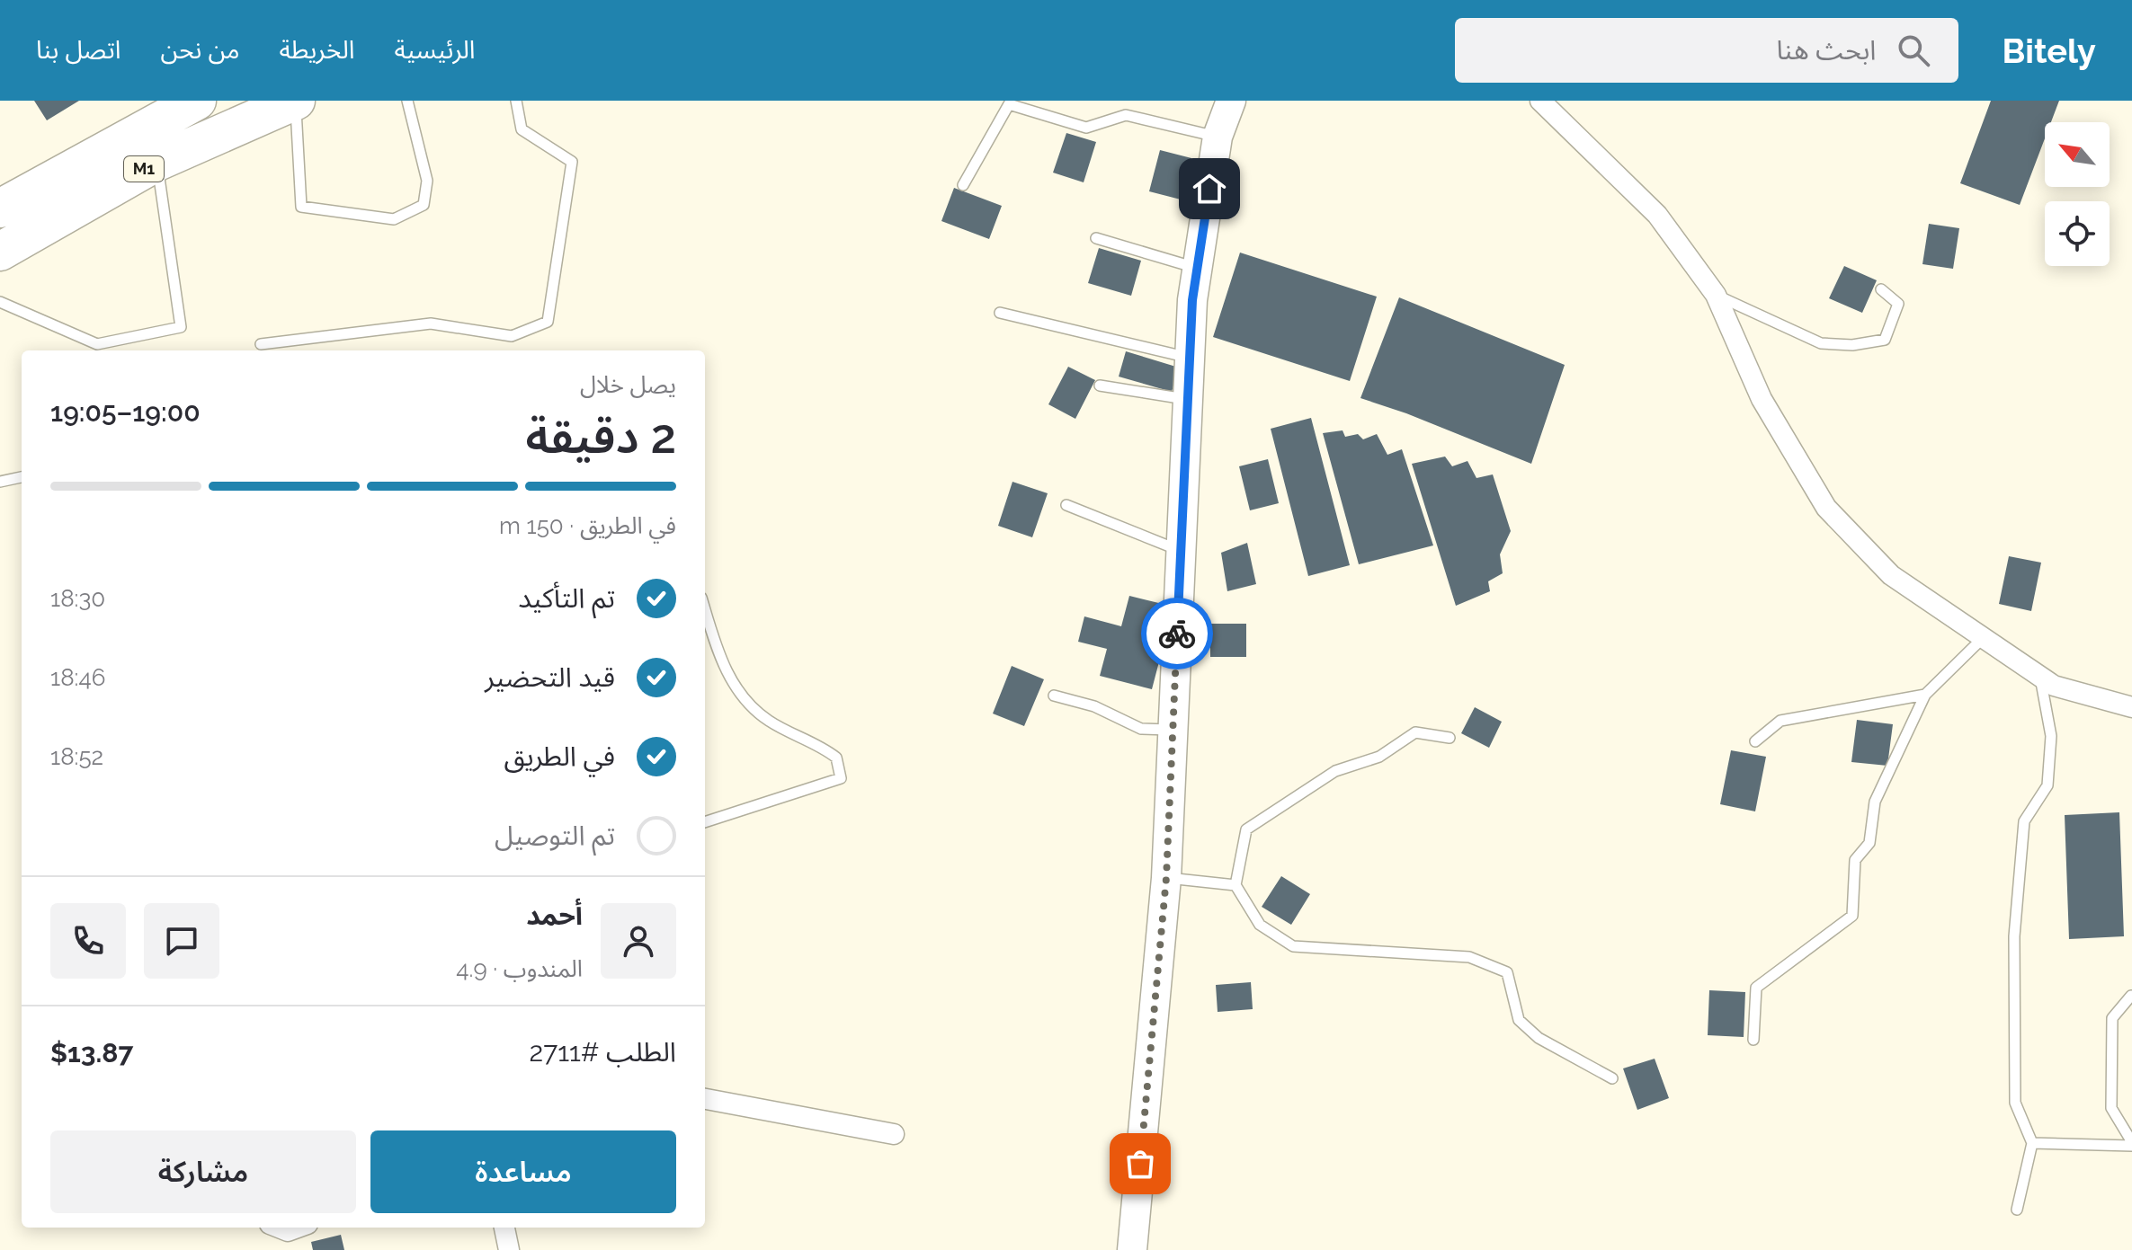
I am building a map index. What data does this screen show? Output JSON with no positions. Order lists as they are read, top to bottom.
{
  "streets": {
    "highway": ["M1"]
  },
  "north": "top left",
  "page": {
    "header": "Bitely",
    "search": "ابحث هنا",
    "nav": [
      "الرئيسية",
      "الخريطة",
      "من نحن",
      "اتصل بنا"
    ],
    "heading": ["2 دقيقة", "يصل خلال", "19:00–19:05"],
    "panel": [
      "أحمد",
      "المندوب · 4.9",
      "الطلب #2711",
      "$13.87"
    ],
    "bar": "في الطريق · 150 m",
    "list": [
      ["تم التأكيد", "18:30"],
      ["قيد التحضير", "18:46"],
      ["في الطريق", "18:52"],
      "تم التوصيل"
    ],
    "buttons": ["مساعدة", "مشاركة"]
  }
}
